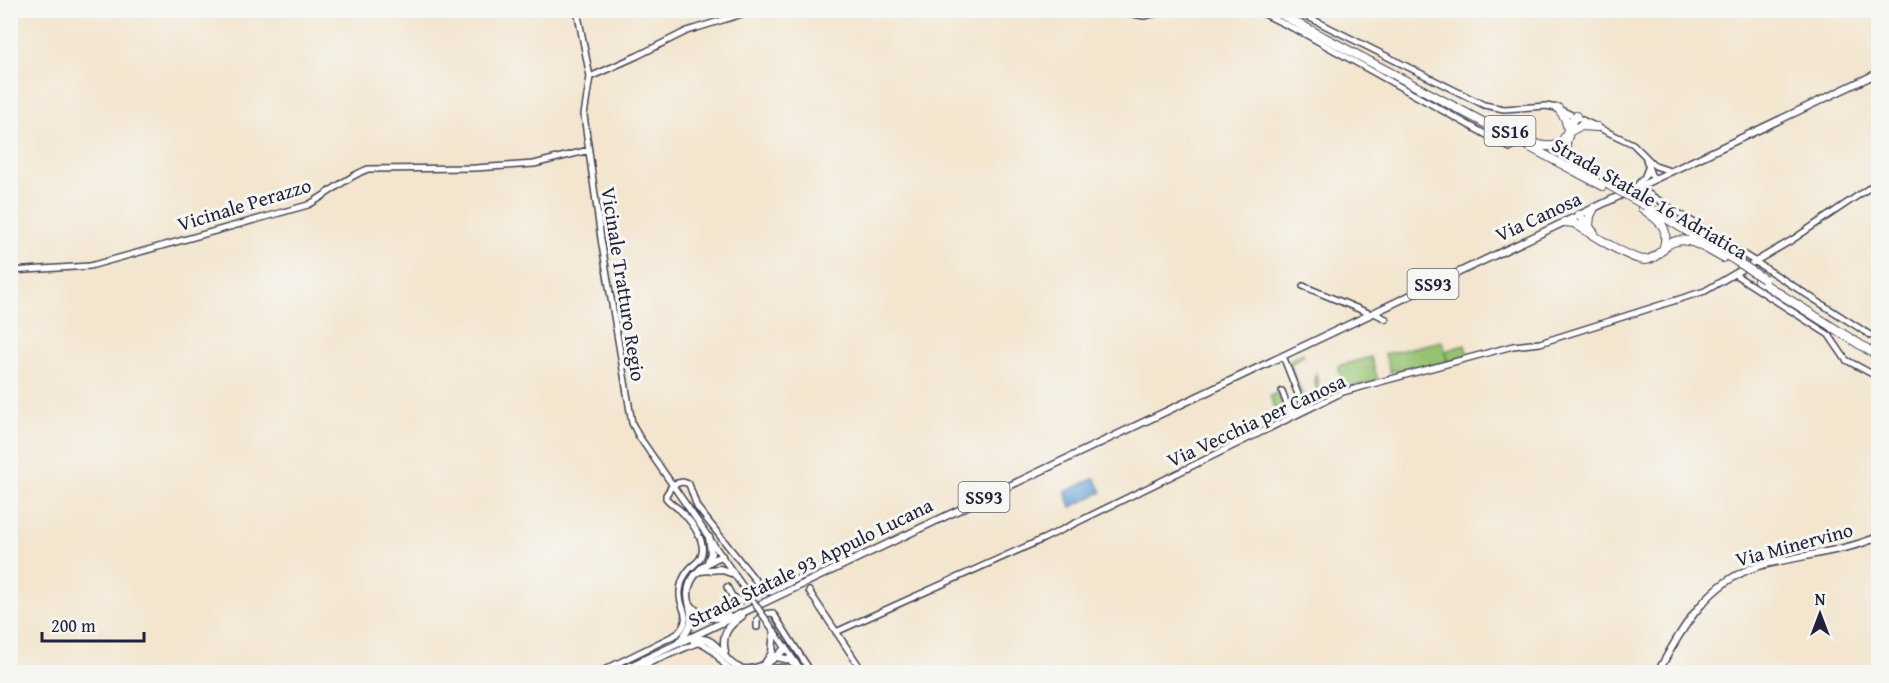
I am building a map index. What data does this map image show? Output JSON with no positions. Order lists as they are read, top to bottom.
{
  "streets": {
    "highway": ["SS16", "Strada Statale 16 Adriatica"],
    "main road": [
      "Via Canosa",
      "SS93",
      "Via Minervino",
      "Strada Statale 93 Appulo Lucana"
    ],
    "street": ["Vicinale Perazzo", "Vicinale Tratturo Regio", "Via Vecchia per Canosa"]
  },
  "crossings": [
    ["SS16", "Strada Statale 16 Adriatica"],
    ["SS16", "Via Canosa"],
    ["Strada Statale 16 Adriatica", "Via Vecchia per Canosa"],
    ["Vicinale Perazzo", "Vicinale Tratturo Regio"],
    ["Via Canosa", "Strada Statale 93 Appulo Lucana"]
  ],
  "scale_bar": "200 m",
  "north": "top"
}
